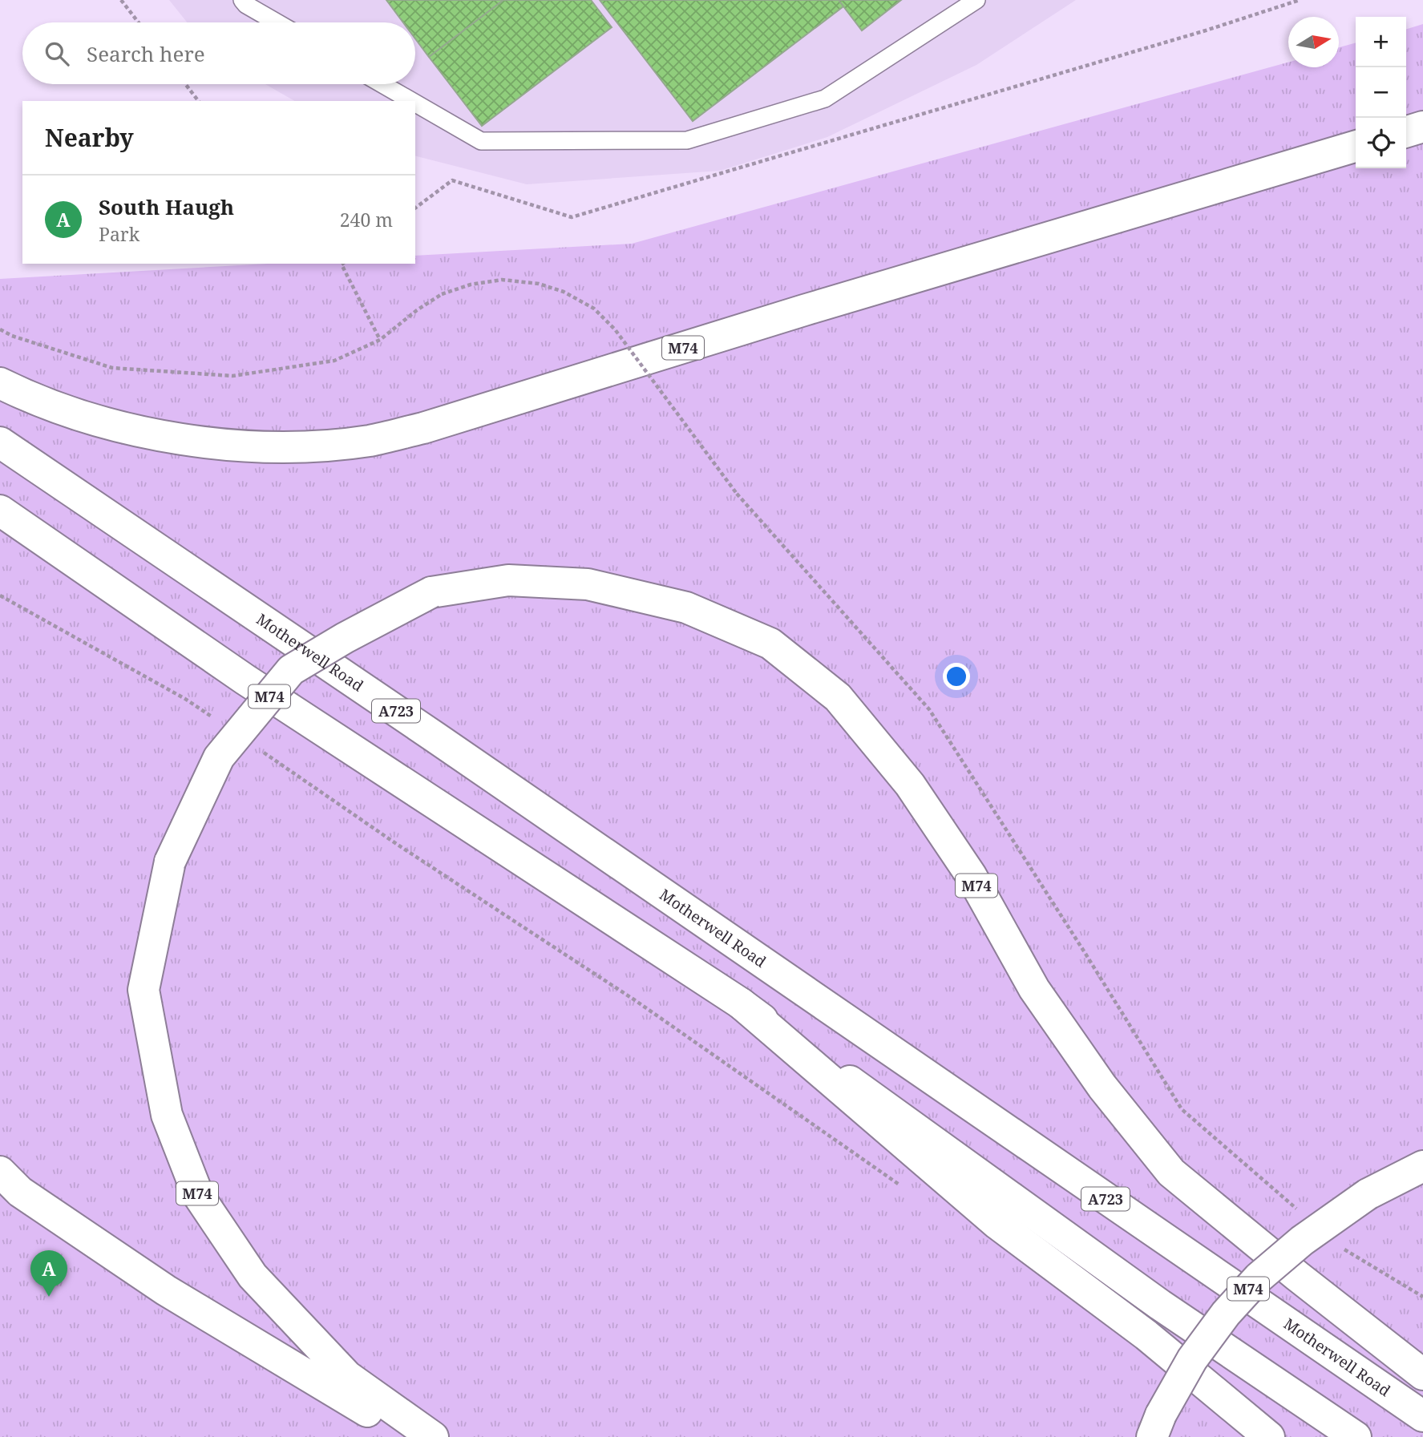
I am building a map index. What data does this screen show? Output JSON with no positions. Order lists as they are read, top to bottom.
{
  "streets": {
    "main road": ["M74", "Motherwell Road", "A723"]
  },
  "north": "right",
  "page": {
    "map_buttons": ["+", "−"],
    "search": "Search here",
    "heading": "Nearby",
    "list": [
      {
        "mark": "A",
        "name": "South Haugh",
        "note": "Park",
        "value": "240 m"
      }
    ],
    "pins": "A"
  }
}
